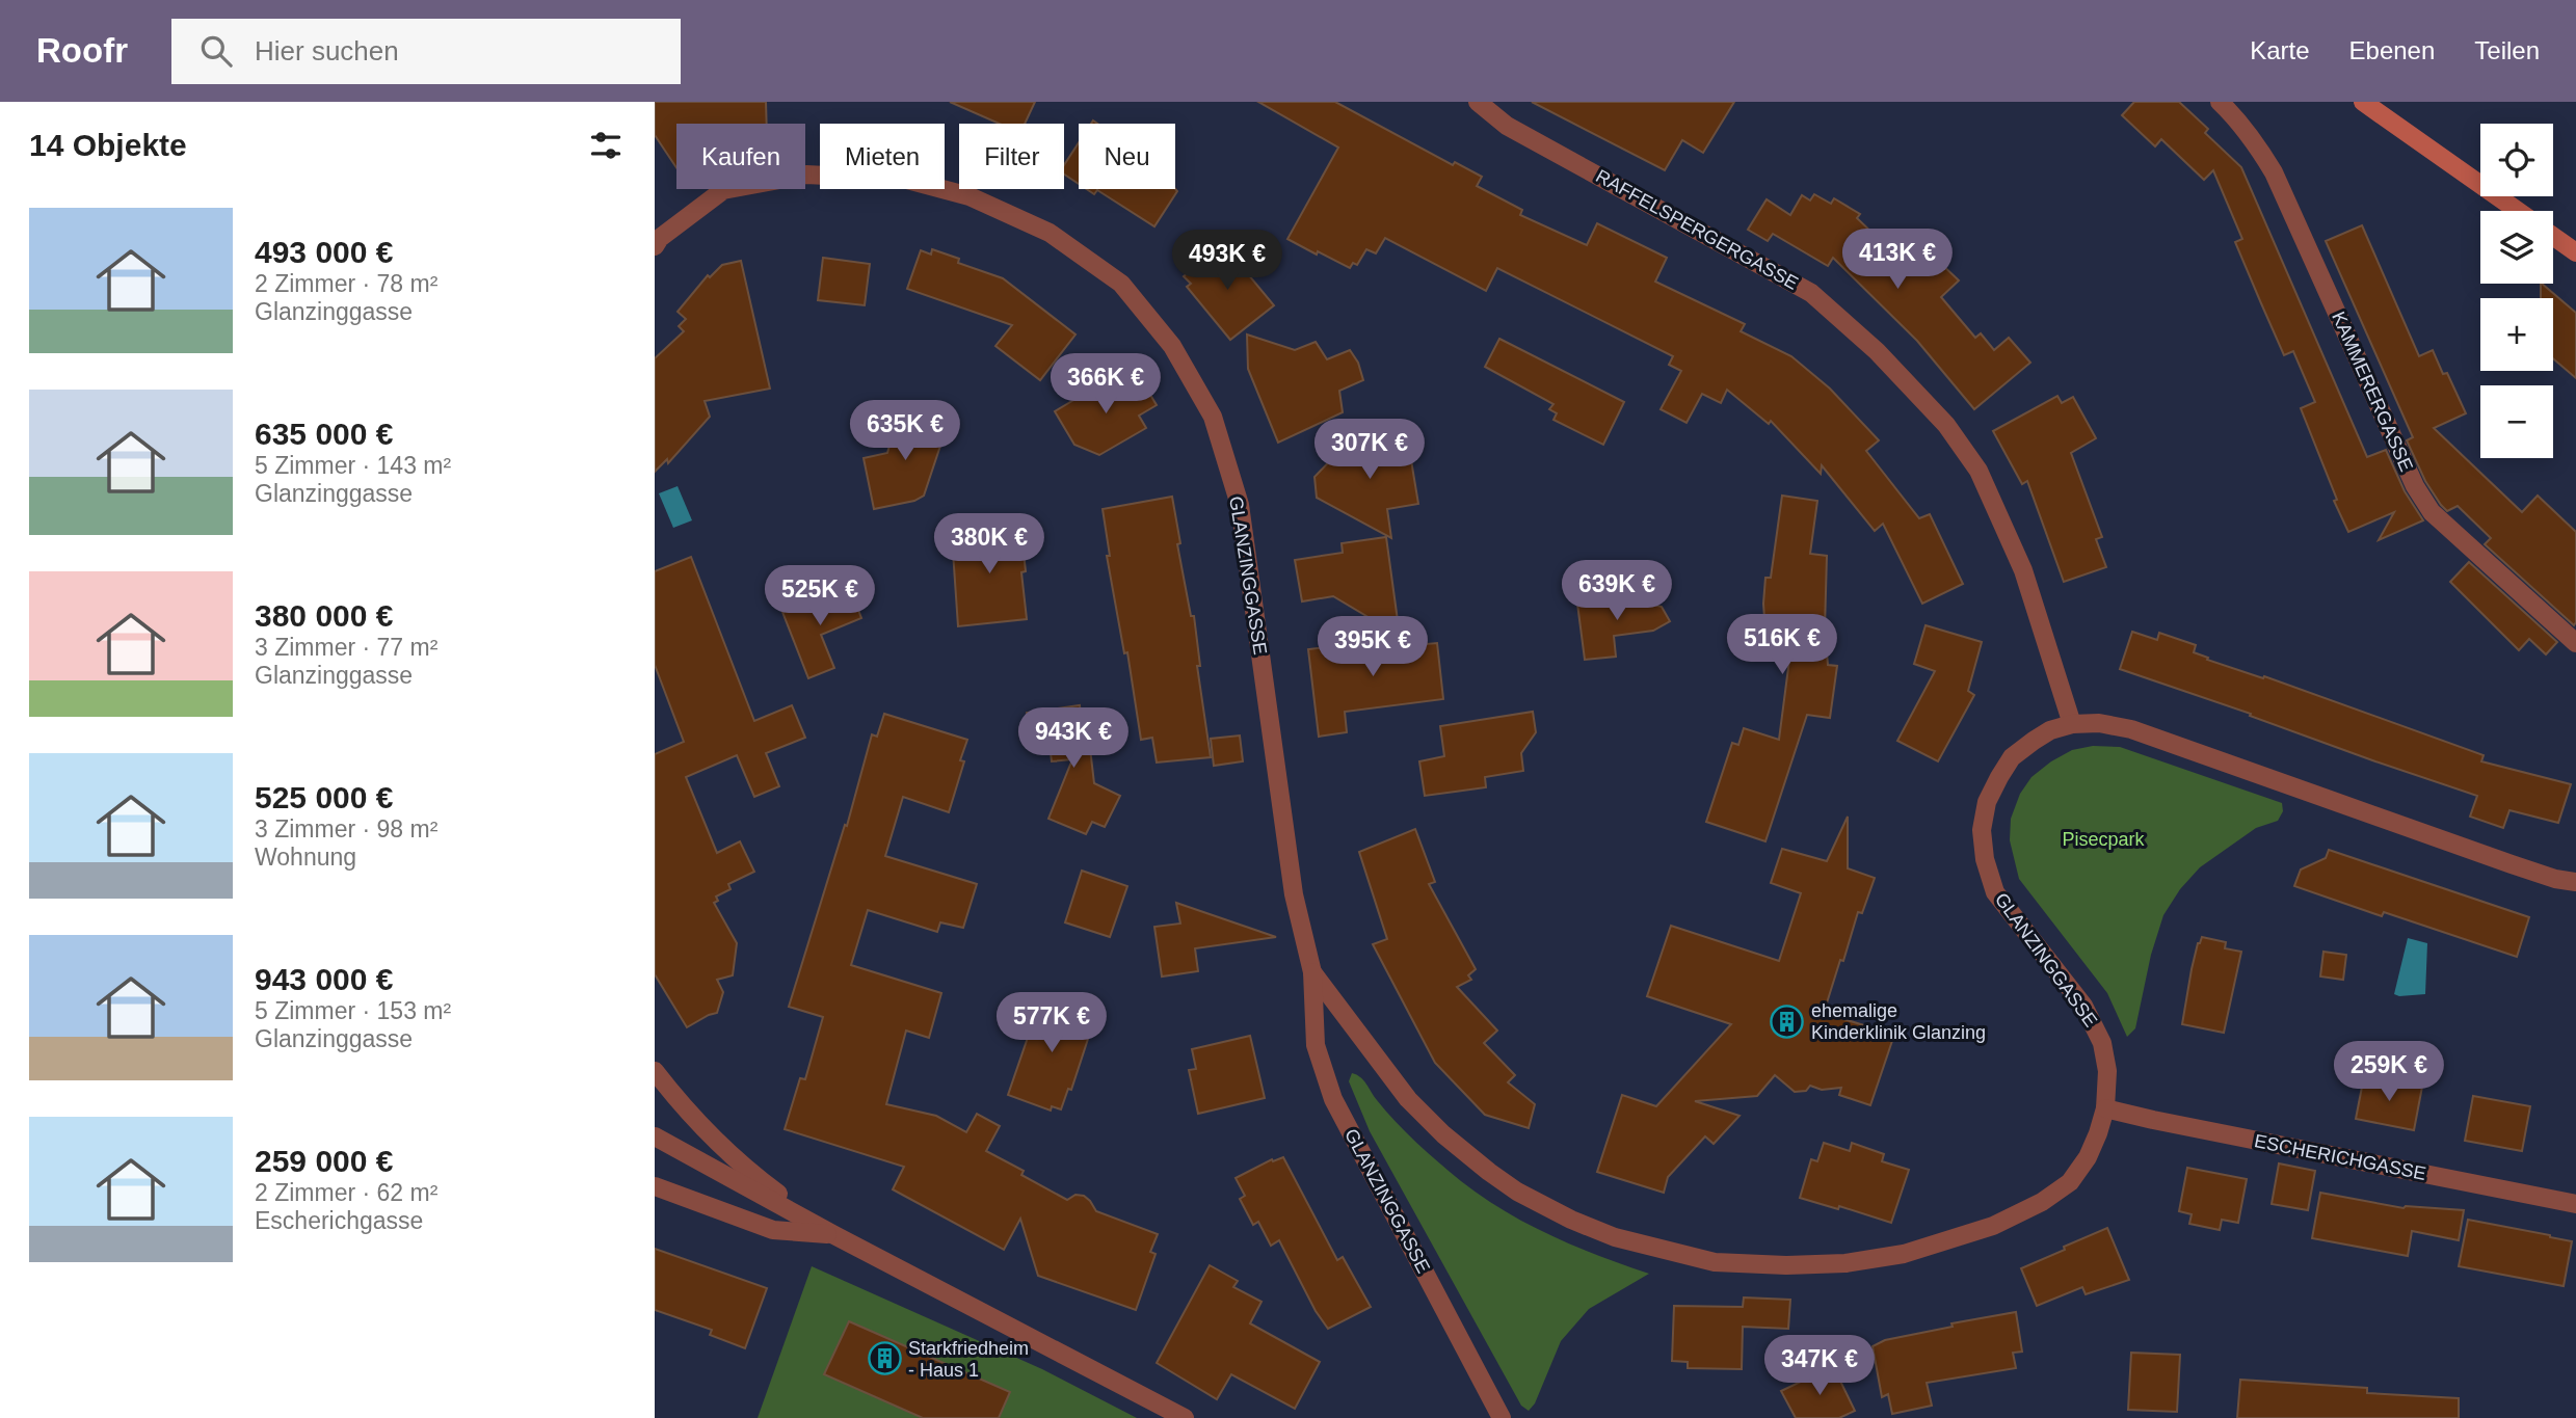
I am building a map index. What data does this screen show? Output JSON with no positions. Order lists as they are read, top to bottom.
{
  "streets": {
    "street": [
      "RAFFELSPERGERGASSE",
      "KAMMERERGASSE",
      "GLANZINGGASSE",
      "ESCHERICHGASSE"
    ]
  },
  "crossings": [
    ["RAFFELSPERGERGASSE", "GLANZINGGASSE"],
    ["GLANZINGGASSE", "ESCHERICHGASSE"]
  ],
  "parks": ["Pisecpark"],
  "places": {
    "building": ["ehemalige Kinderklinik Glanzing", "Starkfriedheim - Haus 1"]
  },
  "page": {
    "header": "Roofr",
    "search": "Hier suchen",
    "nav": ["Karte", "Ebenen", "Teilen"],
    "heading": "14 Objekte",
    "map_buttons": ["+", "−"],
    "chip": [
      "Kaufen",
      "Mieten",
      "Filter",
      "Neu"
    ],
    "list": [
      {
        "name": "493 000 €",
        "note": "2 Zimmer · 78 m² · Glanzinggasse"
      },
      {
        "name": "635 000 €",
        "note": "5 Zimmer · 143 m² · Glanzinggasse"
      },
      {
        "name": "380 000 €",
        "note": "3 Zimmer · 77 m² · Glanzinggasse"
      },
      {
        "name": "525 000 €",
        "note": "3 Zimmer · 98 m² · Wohnung"
      },
      {
        "name": "943 000 €",
        "note": "5 Zimmer · 153 m² · Glanzinggasse"
      },
      {
        "name": "259 000 €",
        "note": "2 Zimmer · 62 m² · Escherichgasse"
      }
    ],
    "price": [
      "413K €",
      "493K €",
      "366K €",
      "635K €",
      "307K €",
      "380K €",
      "639K €",
      "525K €",
      "516K €",
      "395K €",
      "943K €",
      "577K €",
      "259K €",
      "347K €"
    ]
  }
}
